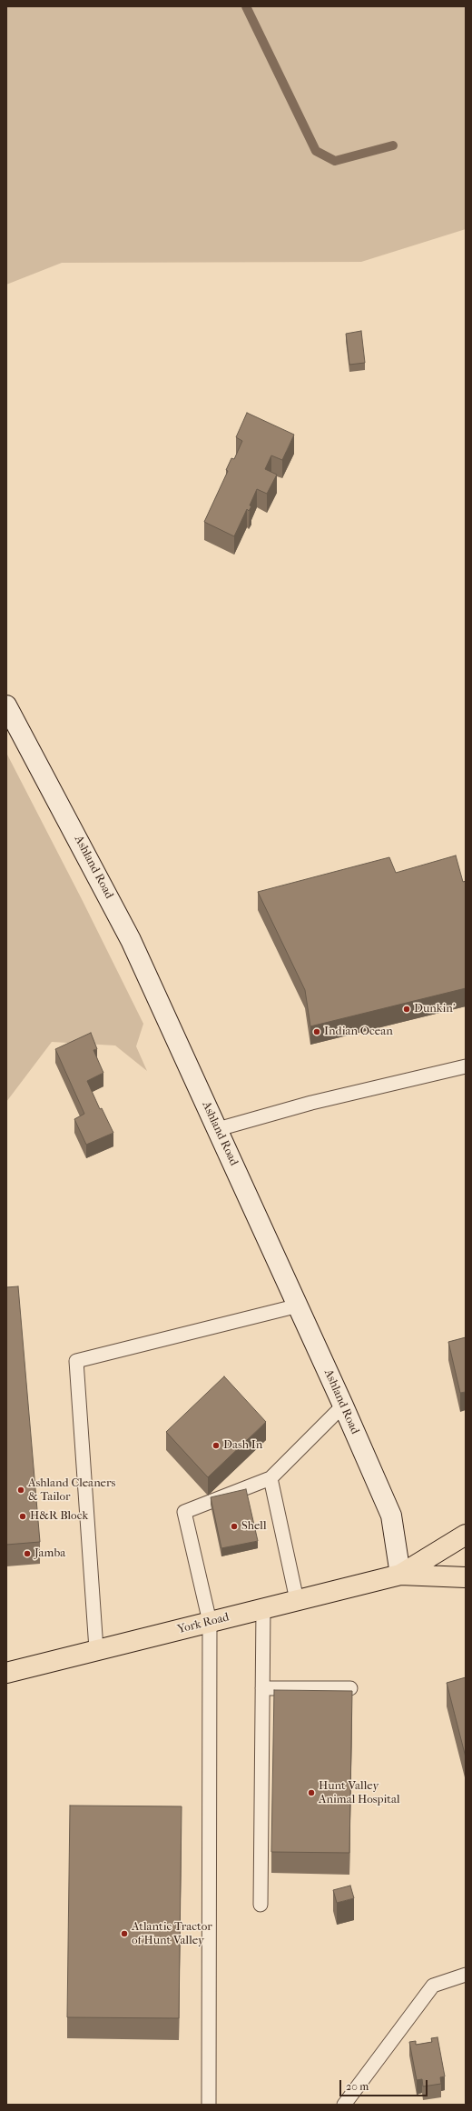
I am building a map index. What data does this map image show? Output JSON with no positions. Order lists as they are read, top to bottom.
{
  "streets": {
    "main road": ["Ashland Road", "York Road"]
  },
  "crossings": [
    ["Ashland Road", "York Road"]
  ],
  "places": [
    "Dunkin'",
    "Indian Ocean",
    "Dash In",
    "Ashland Cleaners & Tailor",
    "H&R Block",
    "Shell",
    "Jamba",
    "Hunt Valley Animal Hospital",
    "Atlantic Tractor of Hunt Valley"
  ],
  "scale_bar": "20 m"
}
